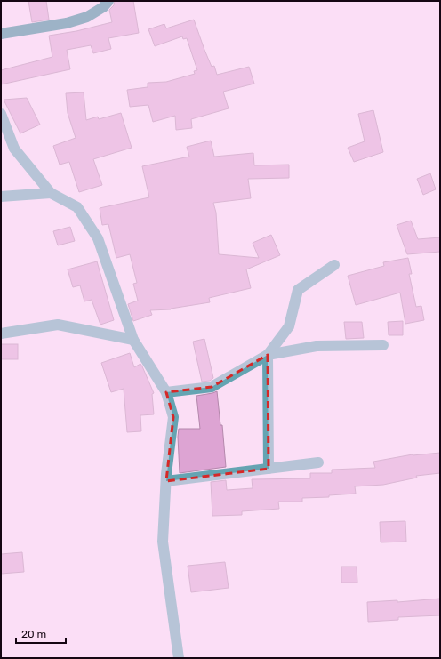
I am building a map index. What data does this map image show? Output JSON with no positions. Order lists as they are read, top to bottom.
{
  "scale_bar": "20 m"
}
